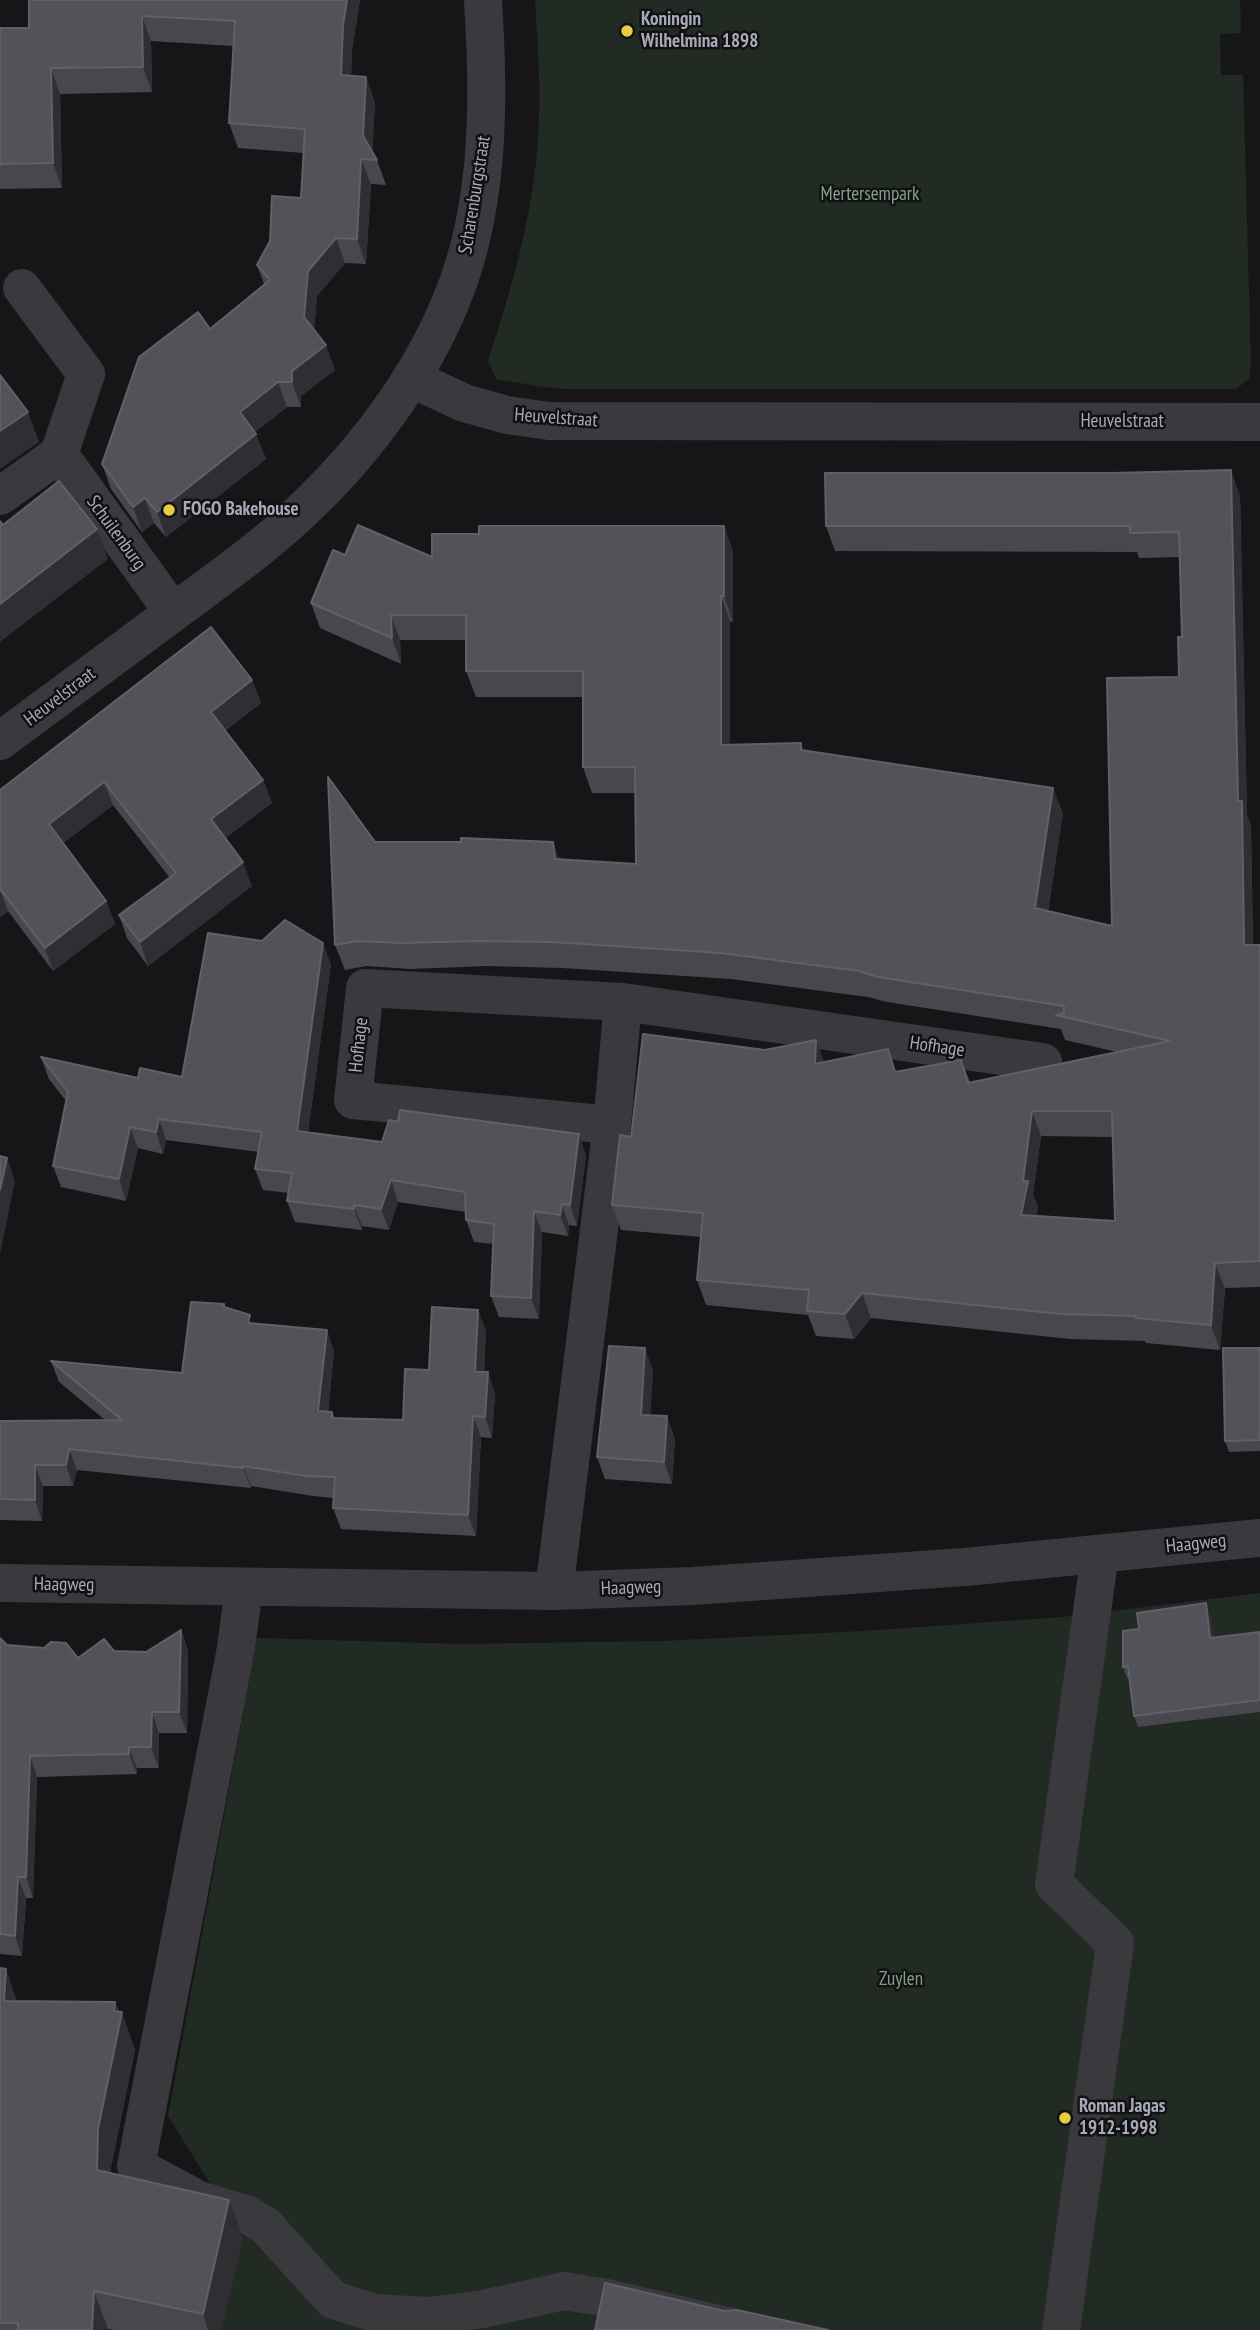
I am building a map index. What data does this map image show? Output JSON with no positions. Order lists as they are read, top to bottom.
{
  "streets": {
    "street": [
      "Scharenburgstraat",
      "Heuvelstraat",
      "Schuilenburg",
      "Hofhage",
      "Haagweg"
    ]
  },
  "crossings": [
    ["Scharenburgstraat", "Heuvelstraat"],
    ["Heuvelstraat", "Schuilenburg"]
  ],
  "parks": ["Mertersempark", "Zuylen"],
  "places": ["Koningin Wilhelmina 1898", "FOGO Bakehouse", "Roman Jagas 1912-1998"]
}
